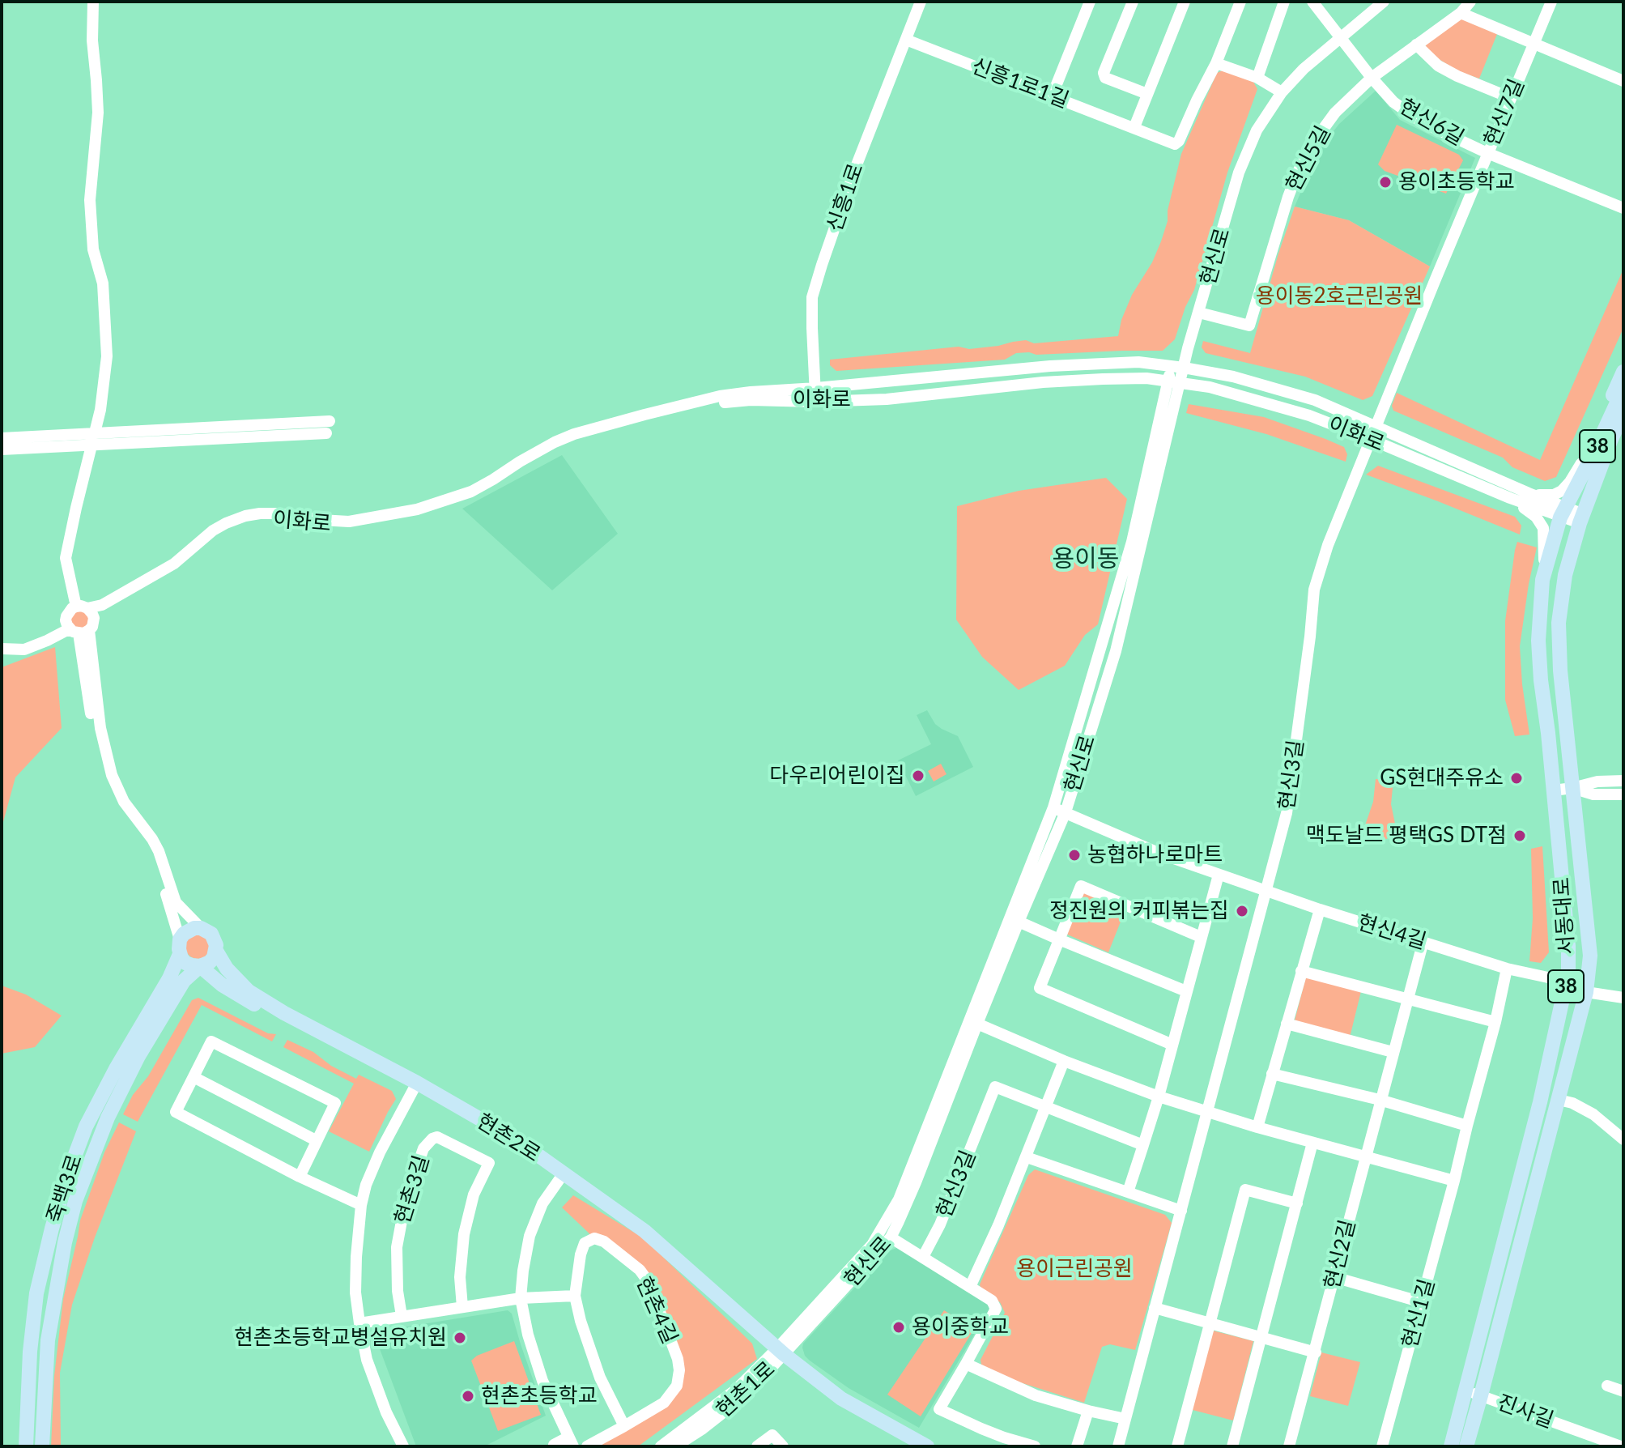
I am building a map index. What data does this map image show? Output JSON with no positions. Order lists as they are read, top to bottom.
{
  "streets": {
    "main road": [
      "38",
      "서동대로",
      "현촌2로",
      "죽백3로"
    ],
    "street": [
      "신흥1로1길",
      "현신7길",
      "현신6길",
      "현신5길",
      "신흥1로",
      "현신로",
      "이화로",
      "현신3길",
      "현신4길",
      "현촌3길",
      "현신2길",
      "현촌4길",
      "현신1길",
      "현촌1로",
      "진사길"
    ]
  },
  "crossings": [
    ["신흥1로1길", "신흥1로"],
    ["현신7길", "현신6길"],
    ["현신7길", "이화로"],
    ["현신7길", "현신3길"],
    ["현신6길", "현신5길"],
    ["현신6길", "현신로"],
    ["현신5길", "현신로"],
    ["신흥1로", "이화로"],
    ["현신로", "이화로"],
    ["현신로", "현신4길"],
    ["현신로", "현촌2로"],
    ["현신로", "현촌1로"],
    ["이화로", "현신3길"],
    ["이화로", "서동대로"],
    ["현신3길", "현신4길"],
    ["서동대로", "현신4길"],
    ["서동대로", "진사길"],
    ["현신4길", "현신2길"],
    ["현신4길", "현신1길"],
    ["현촌2로", "죽백3로"],
    ["현촌2로", "현촌3길"],
    ["현촌2로", "현촌1로"]
  ],
  "districts": ["용이동"],
  "parks": ["용이동2호근린공원", "용이근린공원"],
  "places": [
    "용이초등학교",
    "다우리어린이집",
    "GS현대주유소",
    "맥도날드 평택GS DT점",
    "농협하나로마트",
    "정진원의 커피볶는집",
    "용이중학교",
    "현촌초등학교병설유치원",
    "현촌초등학교"
  ]
}
